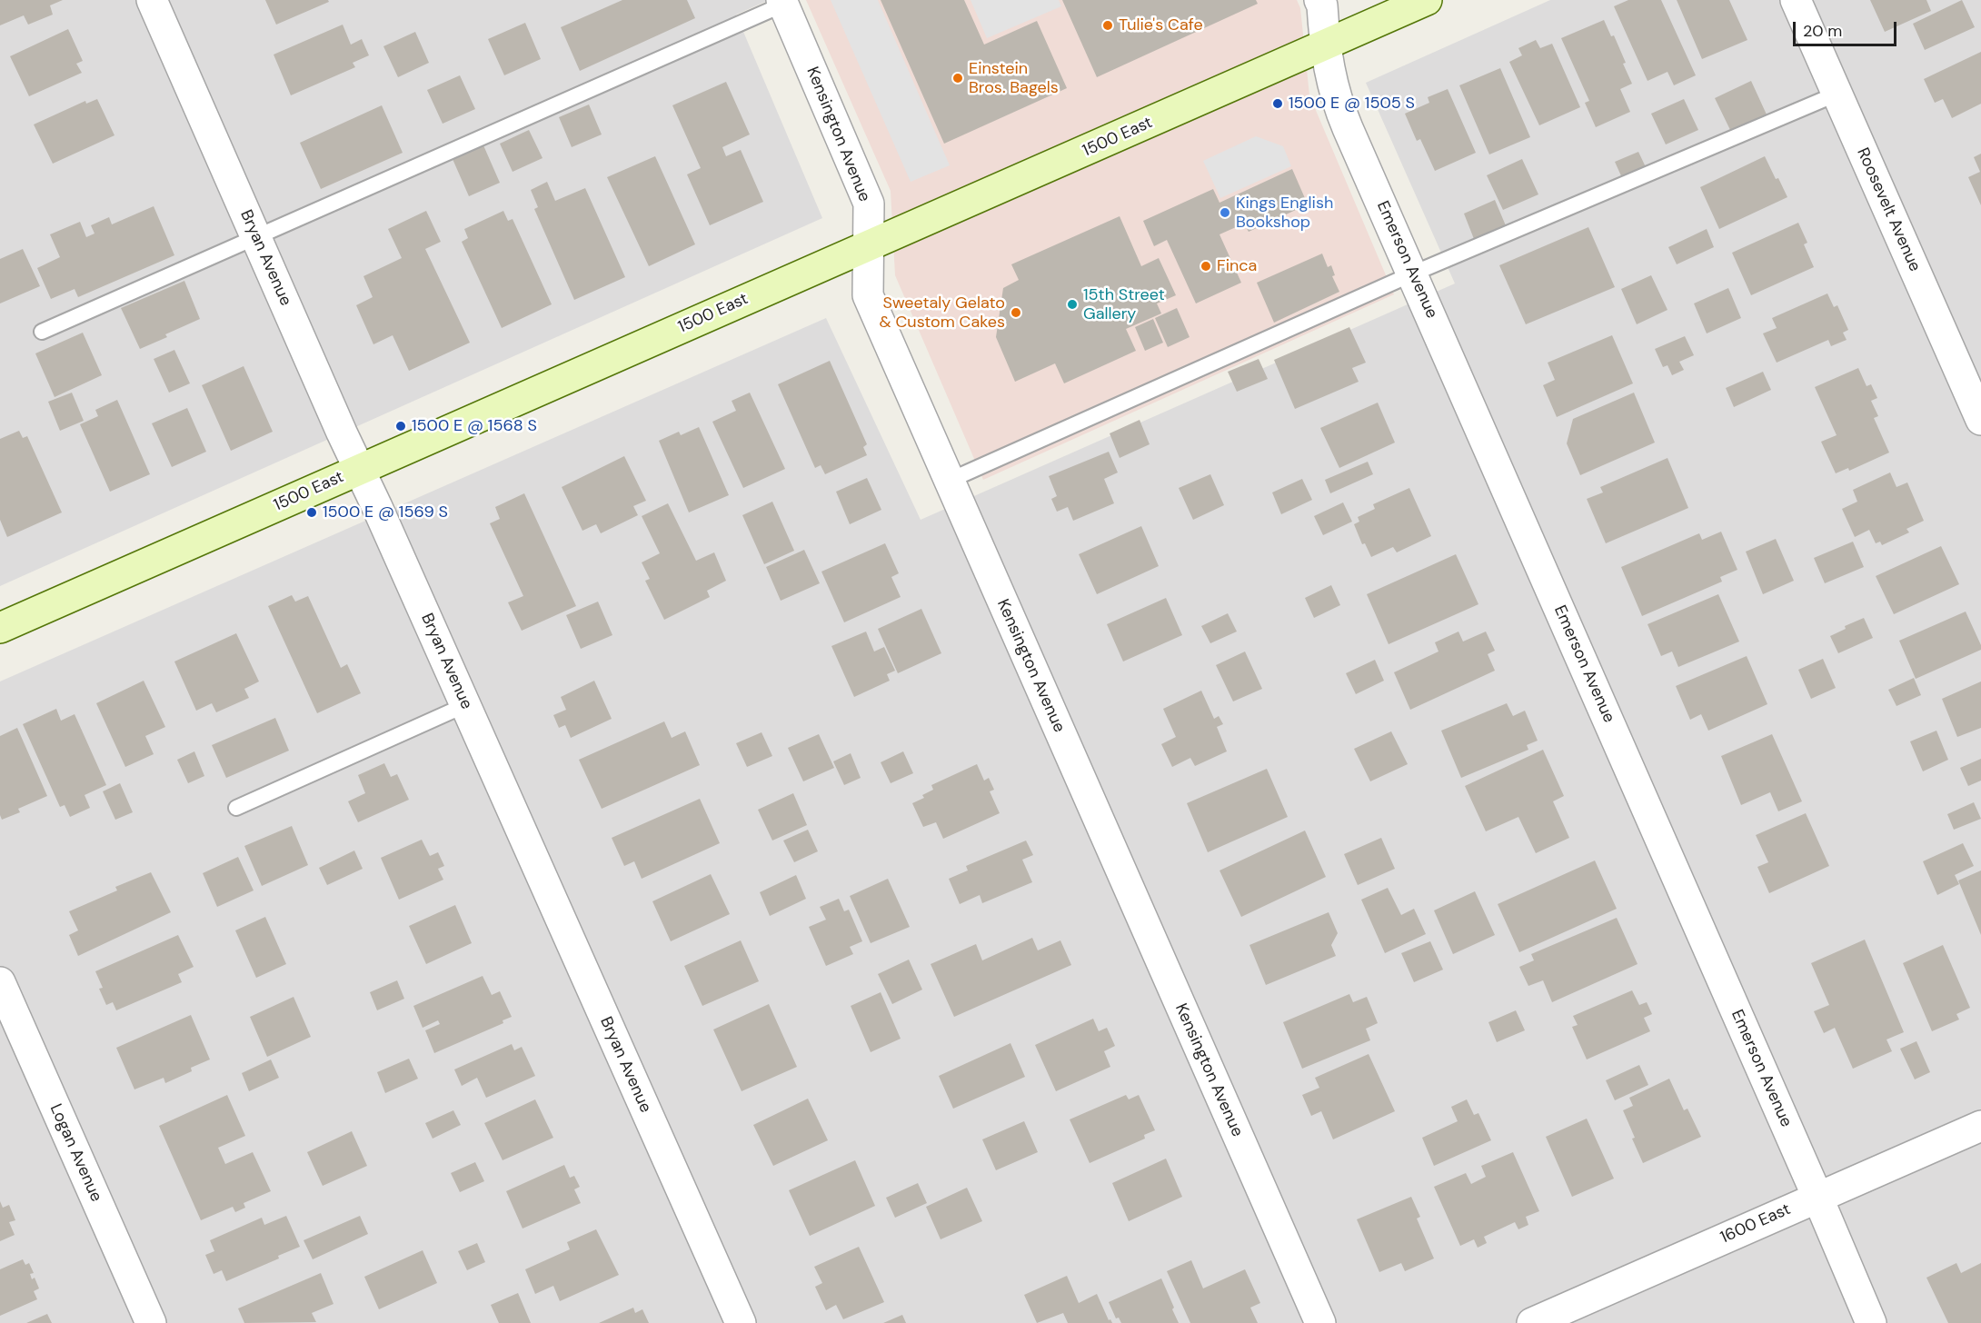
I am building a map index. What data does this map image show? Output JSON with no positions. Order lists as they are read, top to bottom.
{
  "streets": {
    "street": [
      "Kensington Avenue",
      "1500 East",
      "Roosevelt Avenue",
      "Bryan Avenue",
      "Emerson Avenue",
      "Logan Avenue",
      "1600 East"
    ]
  },
  "crossings": [
    ["Kensington Avenue", "1500 East"],
    ["1500 East", "Bryan Avenue"],
    ["1500 East", "Emerson Avenue"],
    ["Emerson Avenue", "1600 East"]
  ],
  "places": [
    "Tulie's Cafe",
    "Einstein Bros. Bagels",
    "1500 E @ 1505 S",
    "Kings English Bookshop",
    "Finca",
    "15th Street Gallery",
    "Sweetaly Gelato & Custom Cakes",
    "1500 E @ 1568 S",
    "1500 E @ 1569 S"
  ],
  "scale_bar": "20 m"
}
